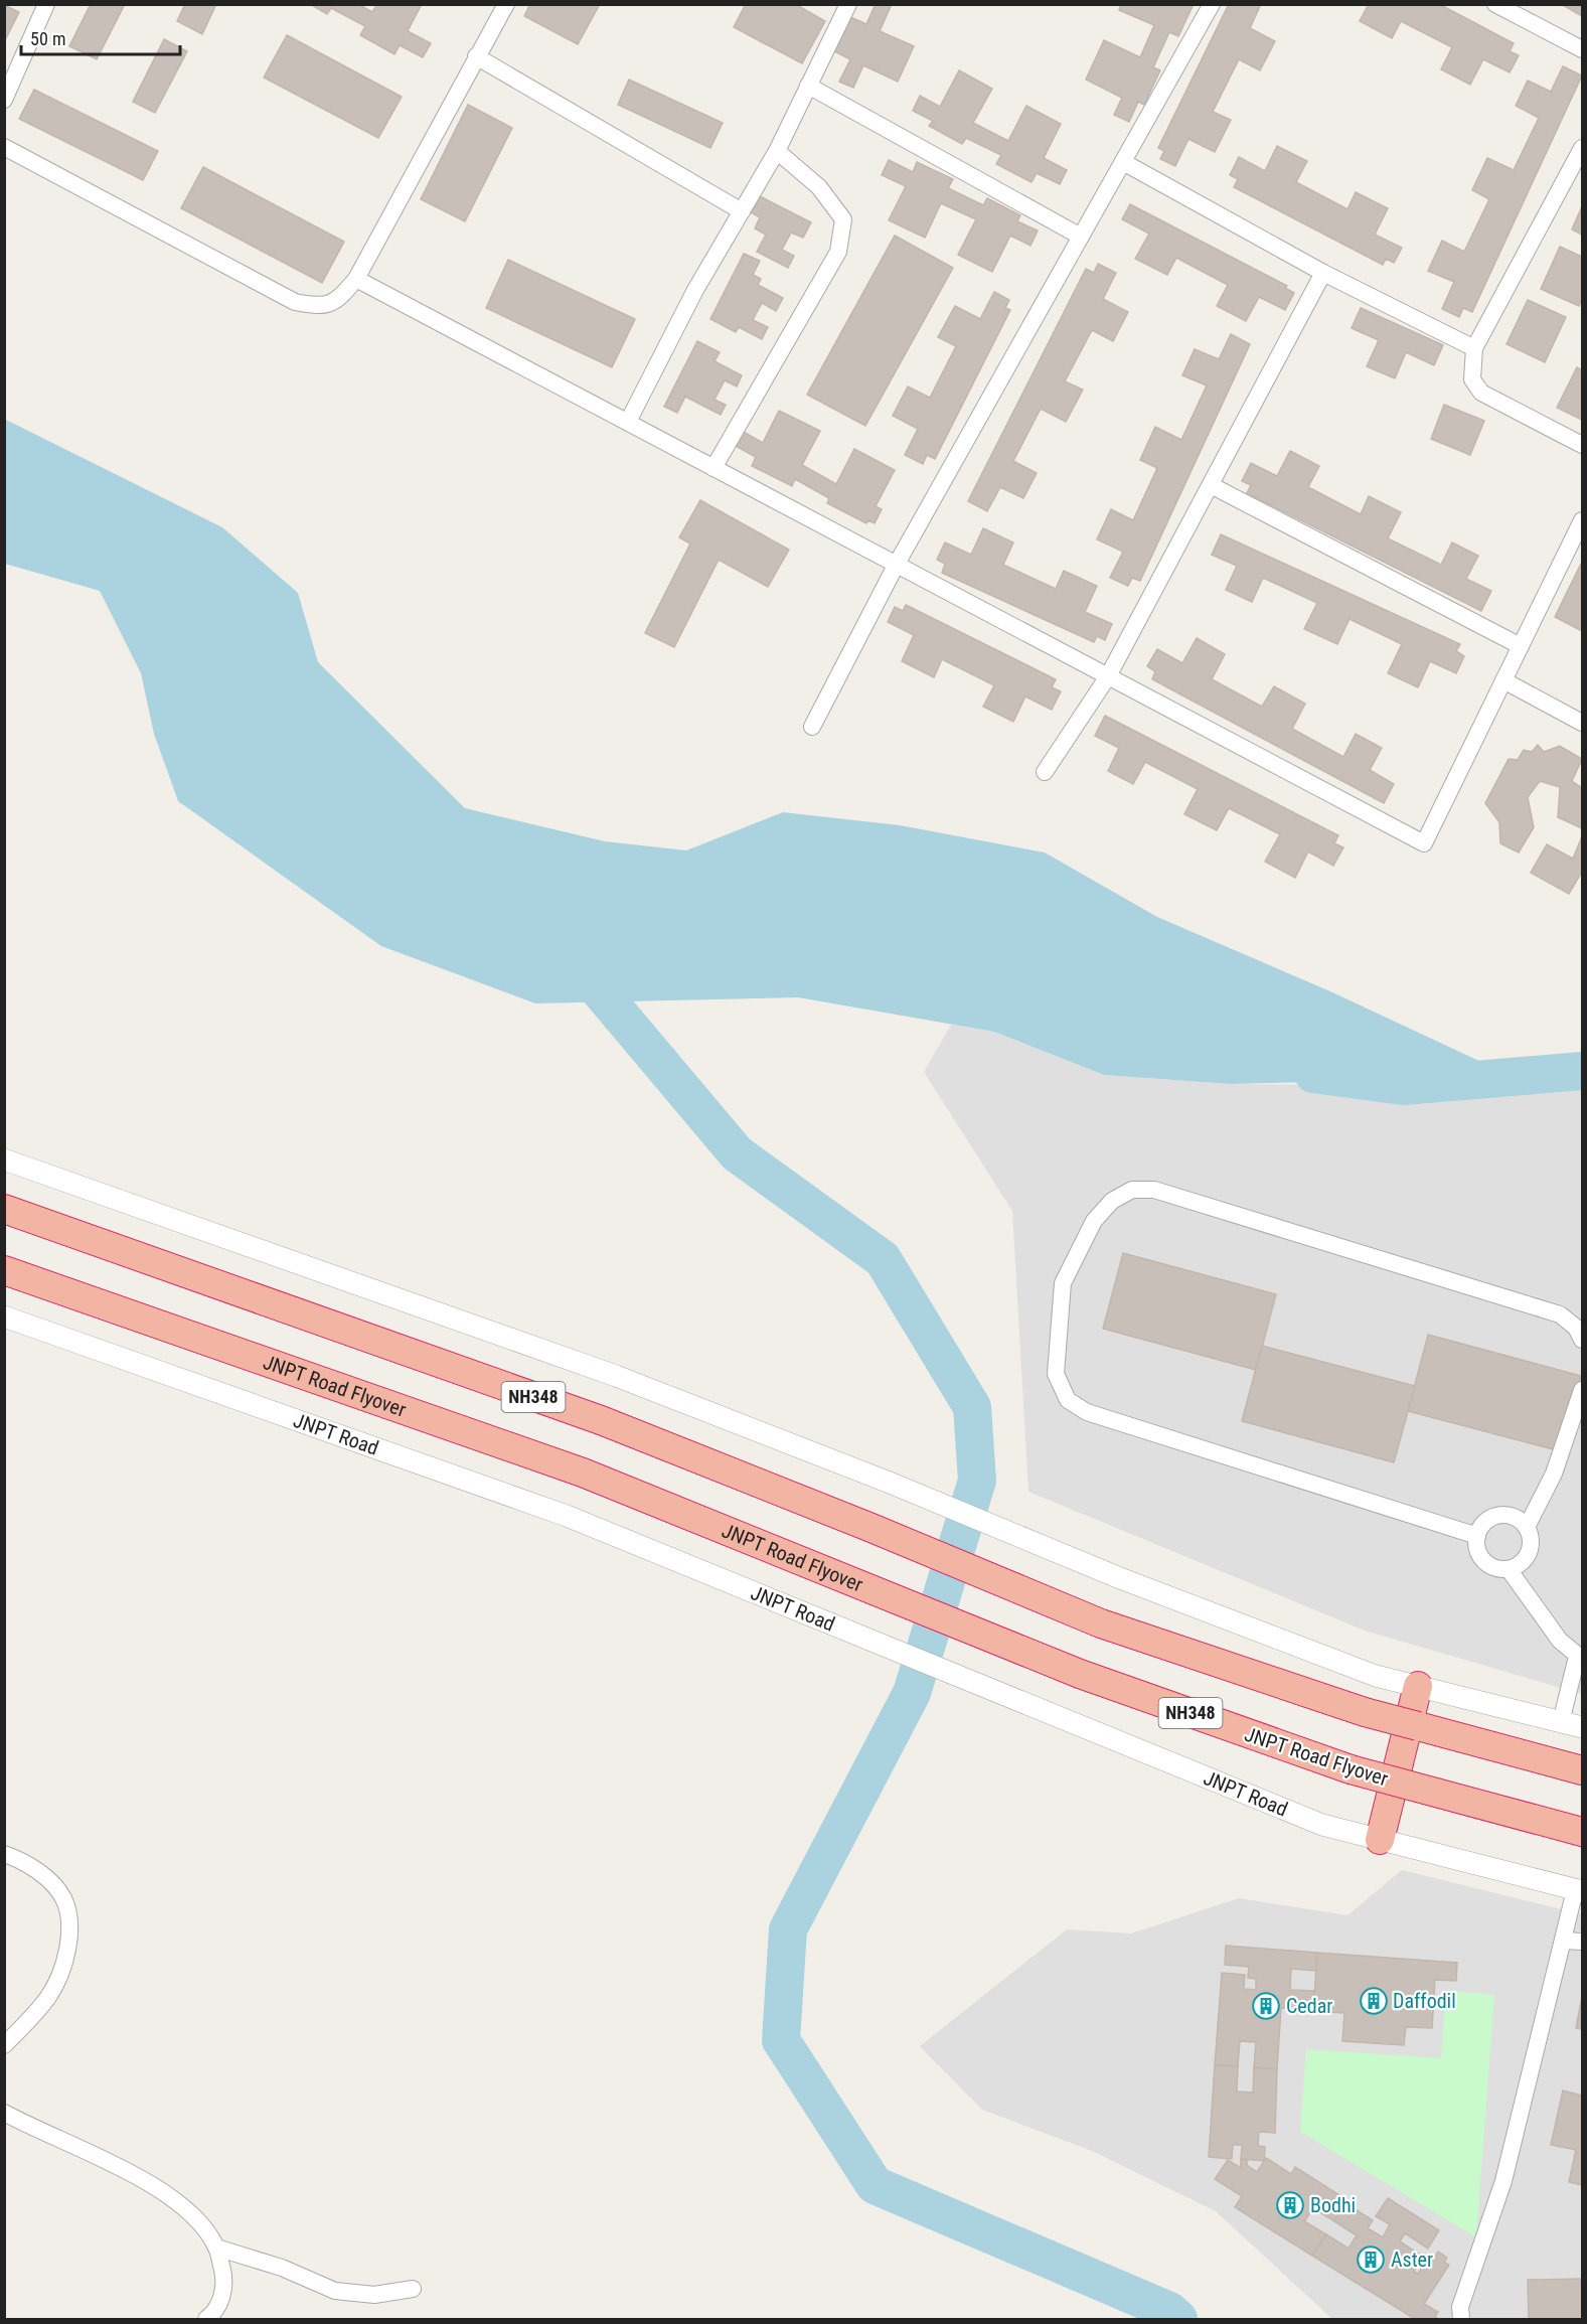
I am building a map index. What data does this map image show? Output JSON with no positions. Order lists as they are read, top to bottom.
{
  "streets": {
    "highway": ["JNPT Road Flyover", "NH348"],
    "street": ["JNPT Road"]
  },
  "places": {
    "building": [
      "Daffodil",
      "Cedar",
      "Bodhi",
      "Aster"
    ]
  },
  "scale_bar": "50 m"
}
